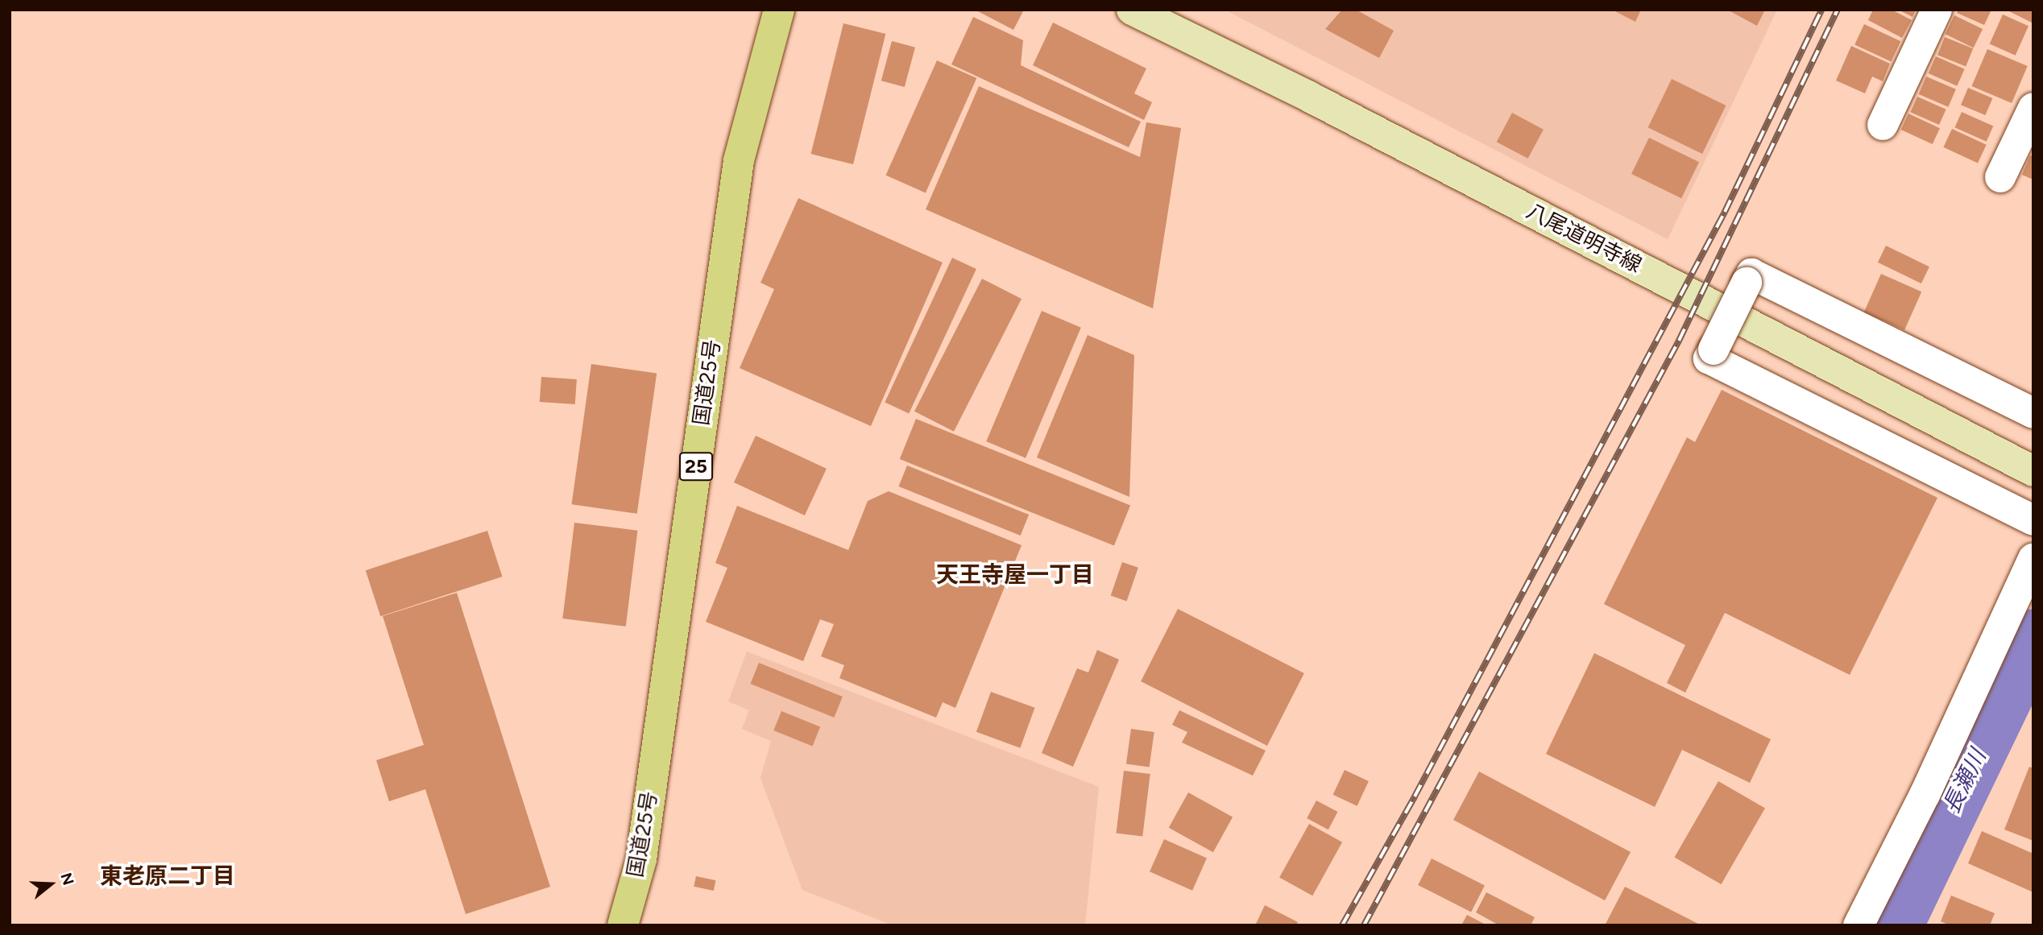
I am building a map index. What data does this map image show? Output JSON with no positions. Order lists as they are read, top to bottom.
{
  "streets": {
    "highway": ["国道25号", "25"],
    "main road": ["八尾道明寺線"]
  },
  "districts": ["天王寺屋一丁目", "東老原二丁目"],
  "water": ["長瀬川"],
  "north": "right"
}
